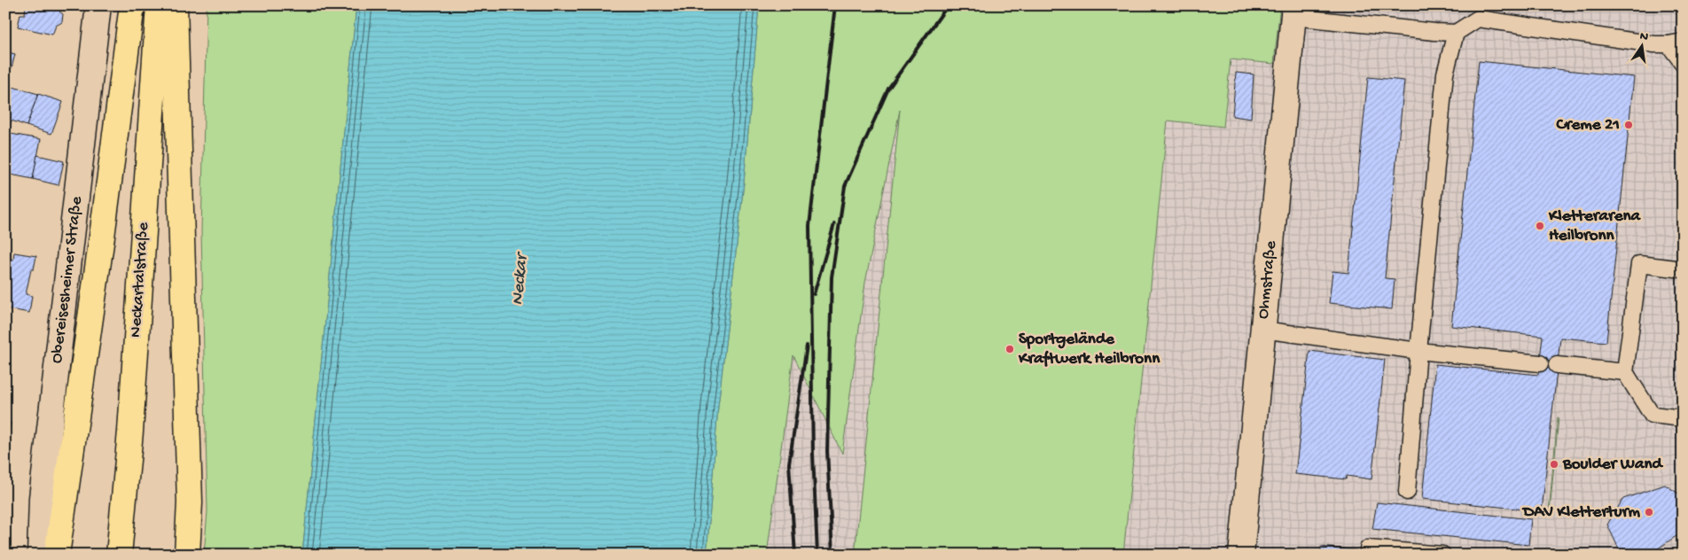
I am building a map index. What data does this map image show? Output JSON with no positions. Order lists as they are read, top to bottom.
{
  "streets": {
    "main road": ["Neckartalstraße"],
    "street": ["Obereisesheimer Straße", "Ohmstraße"]
  },
  "water": ["Neckar"],
  "places": [
    "Creme 21",
    "Kletterarena Heilbronn",
    "Sportgelände Kraftwerk Heilbronn",
    "Boulder Wand",
    "DAV Kletterturm"
  ],
  "north": "top"
}
